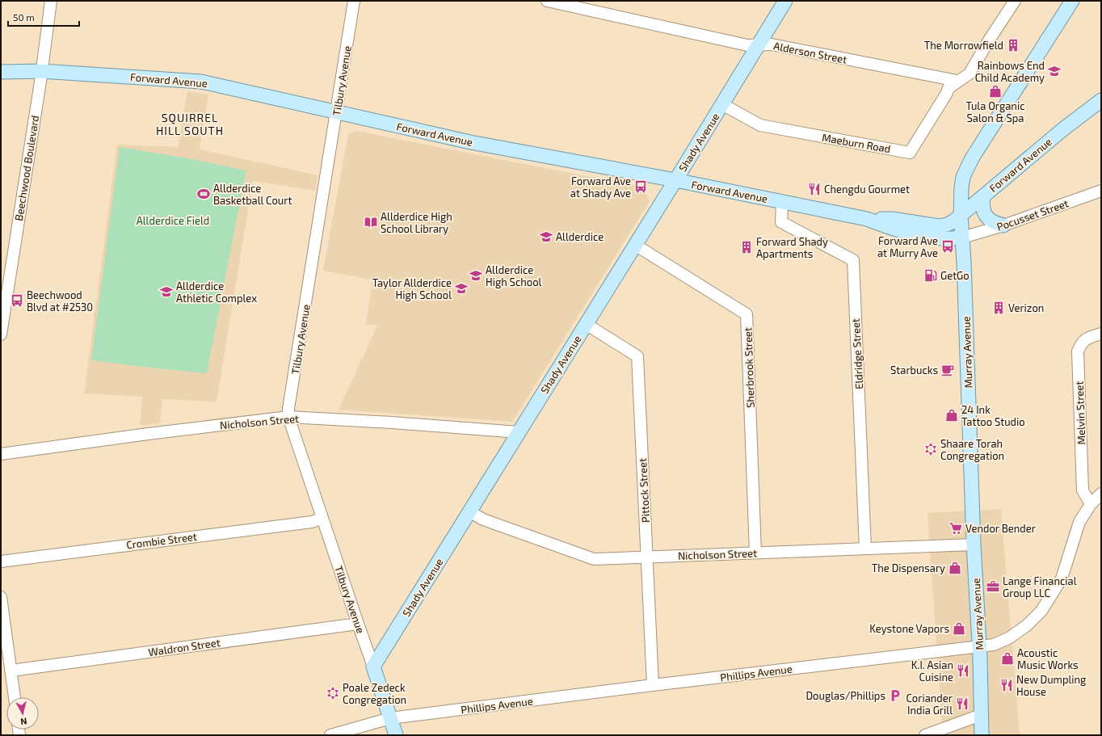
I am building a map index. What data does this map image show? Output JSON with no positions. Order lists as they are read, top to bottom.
{
  "streets": {
    "main road": ["Forward Avenue", "Shady Avenue", "Murray Avenue"],
    "street": [
      "Alderson Street",
      "Tilbury Avenue",
      "Maeburn Road",
      "Beechwood Boulevard",
      "Pocusset Street",
      "Eldridge Street",
      "Sherbrook Street",
      "Melvin Street",
      "Nicholson Street",
      "Pittock Street",
      "Crombie Street",
      "Waldron Street",
      "Phillips Avenue"
    ]
  },
  "crossings": [
    ["Alderson Street", "Shady Avenue"],
    ["Alderson Street", "Maeburn Road"],
    ["Forward Avenue", "Tilbury Avenue"],
    ["Forward Avenue", "Shady Avenue"],
    ["Forward Avenue", "Beechwood Boulevard"],
    ["Forward Avenue", "Pocusset Street"],
    ["Forward Avenue", "Murray Avenue"],
    ["Forward Avenue", "Eldridge Street"],
    ["Tilbury Avenue", "Shady Avenue"],
    ["Tilbury Avenue", "Nicholson Street"],
    ["Tilbury Avenue", "Crombie Street"],
    ["Tilbury Avenue", "Waldron Street"],
    ["Shady Avenue", "Maeburn Road"],
    ["Shady Avenue", "Sherbrook Street"],
    ["Shady Avenue", "Nicholson Street"],
    ["Shady Avenue", "Pittock Street"],
    ["Pocusset Street", "Murray Avenue"],
    ["Murray Avenue", "Nicholson Street"],
    ["Murray Avenue", "Phillips Avenue"],
    ["Eldridge Street", "Nicholson Street"],
    ["Sherbrook Street", "Nicholson Street"],
    ["Melvin Street", "Phillips Avenue"],
    ["Nicholson Street", "Pittock Street"],
    ["Pittock Street", "Phillips Avenue"]
  ],
  "districts": ["SQUIRREL HILL SOUTH"],
  "parks": ["Allderdice Field"],
  "places": {
    "building": ["The Morrowfield", "Forward Shady Apartments", "Verizon"],
    "school or university": [
      "Rainbows End Child Academy",
      "Allderdice",
      "Allderdice High School",
      "Taylor Allderdice High School",
      "Allderdice Athletic Complex"
    ],
    "shop": [
      "Tula Organic Salon & Spa",
      "24 Ink Tattoo Studio",
      "The Dispensary",
      "Keystone Vapors",
      "Acoustic Music Works"
    ],
    "bus stop": ["Forward Ave at Shady Ave", "Forward Ave at Murry Ave", "Beechwood Blvd at #2530"],
    "restaurant": [
      "Chengdu Gourmet",
      "K.I. Asian Cuisine",
      "New Dumpling House",
      "Coriander India Grill"
    ],
    "sports": ["Allderdice Basketball Court"],
    "library": ["Allderdice High School Library"],
    "fuel station": ["GetGo"],
    "cafe": ["Starbucks"],
    "synagogue": ["Shaare Torah Congregation", "Poale Zedeck Congregation"],
    "supermarket": ["Vendor Bender"],
    "office": ["Lange Financial Group LLC"],
    "parking": ["Douglas/Phillips"]
  },
  "scale_bar": "50 m",
  "north": "bottom"
}
